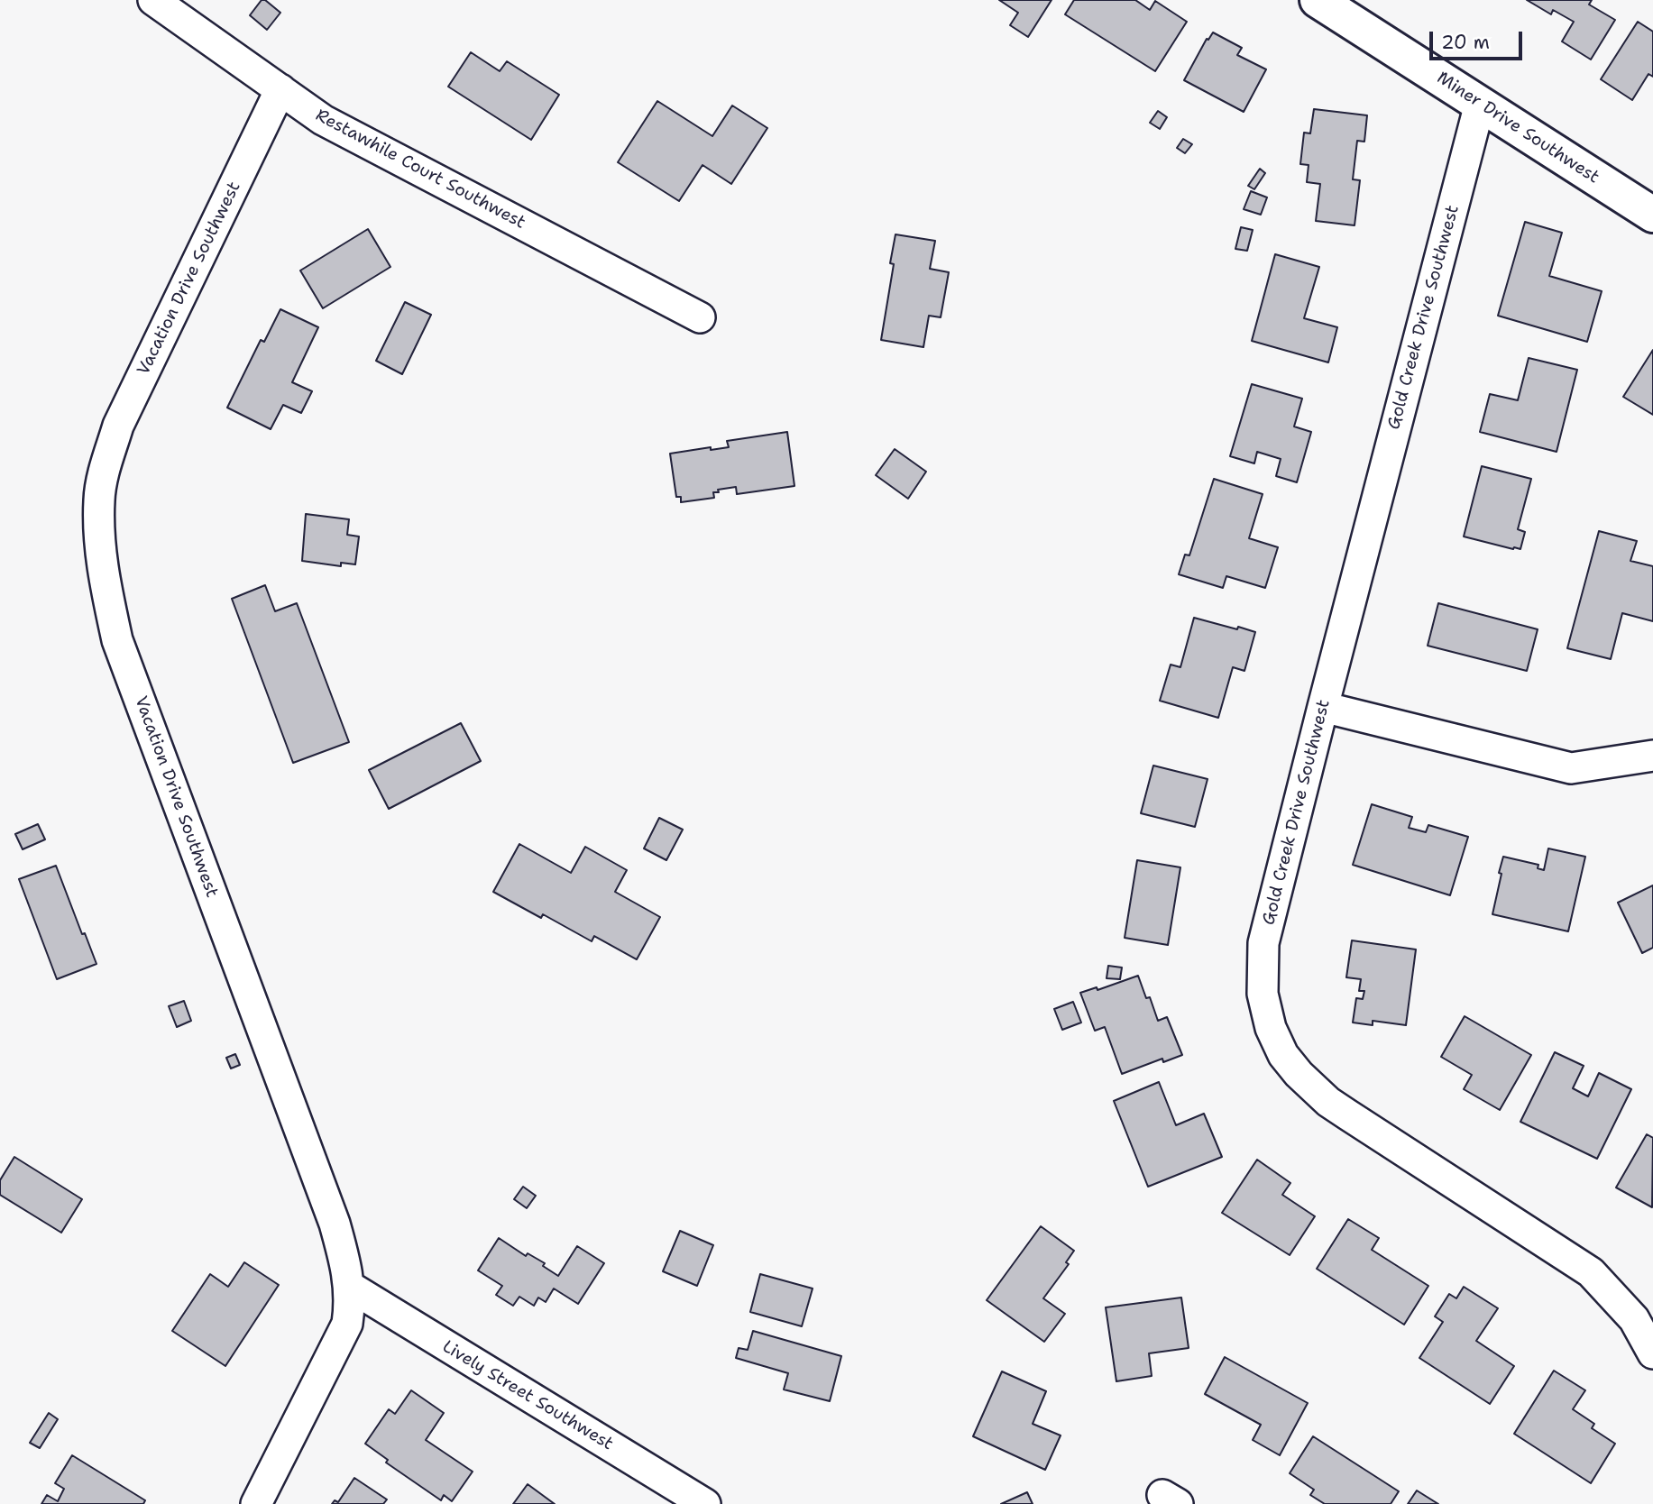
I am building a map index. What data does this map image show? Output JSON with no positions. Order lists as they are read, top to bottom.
{
  "streets": {
    "street": [
      "Miner Drive Southwest",
      "Restawhile Court Southwest",
      "Vacation Drive Southwest",
      "Gold Creek Drive Southwest",
      "Lively Street Southwest"
    ]
  },
  "crossings": [
    ["Miner Drive Southwest", "Gold Creek Drive Southwest"],
    ["Restawhile Court Southwest", "Vacation Drive Southwest"],
    ["Vacation Drive Southwest", "Lively Street Southwest"]
  ],
  "scale_bar": "20 m"
}
